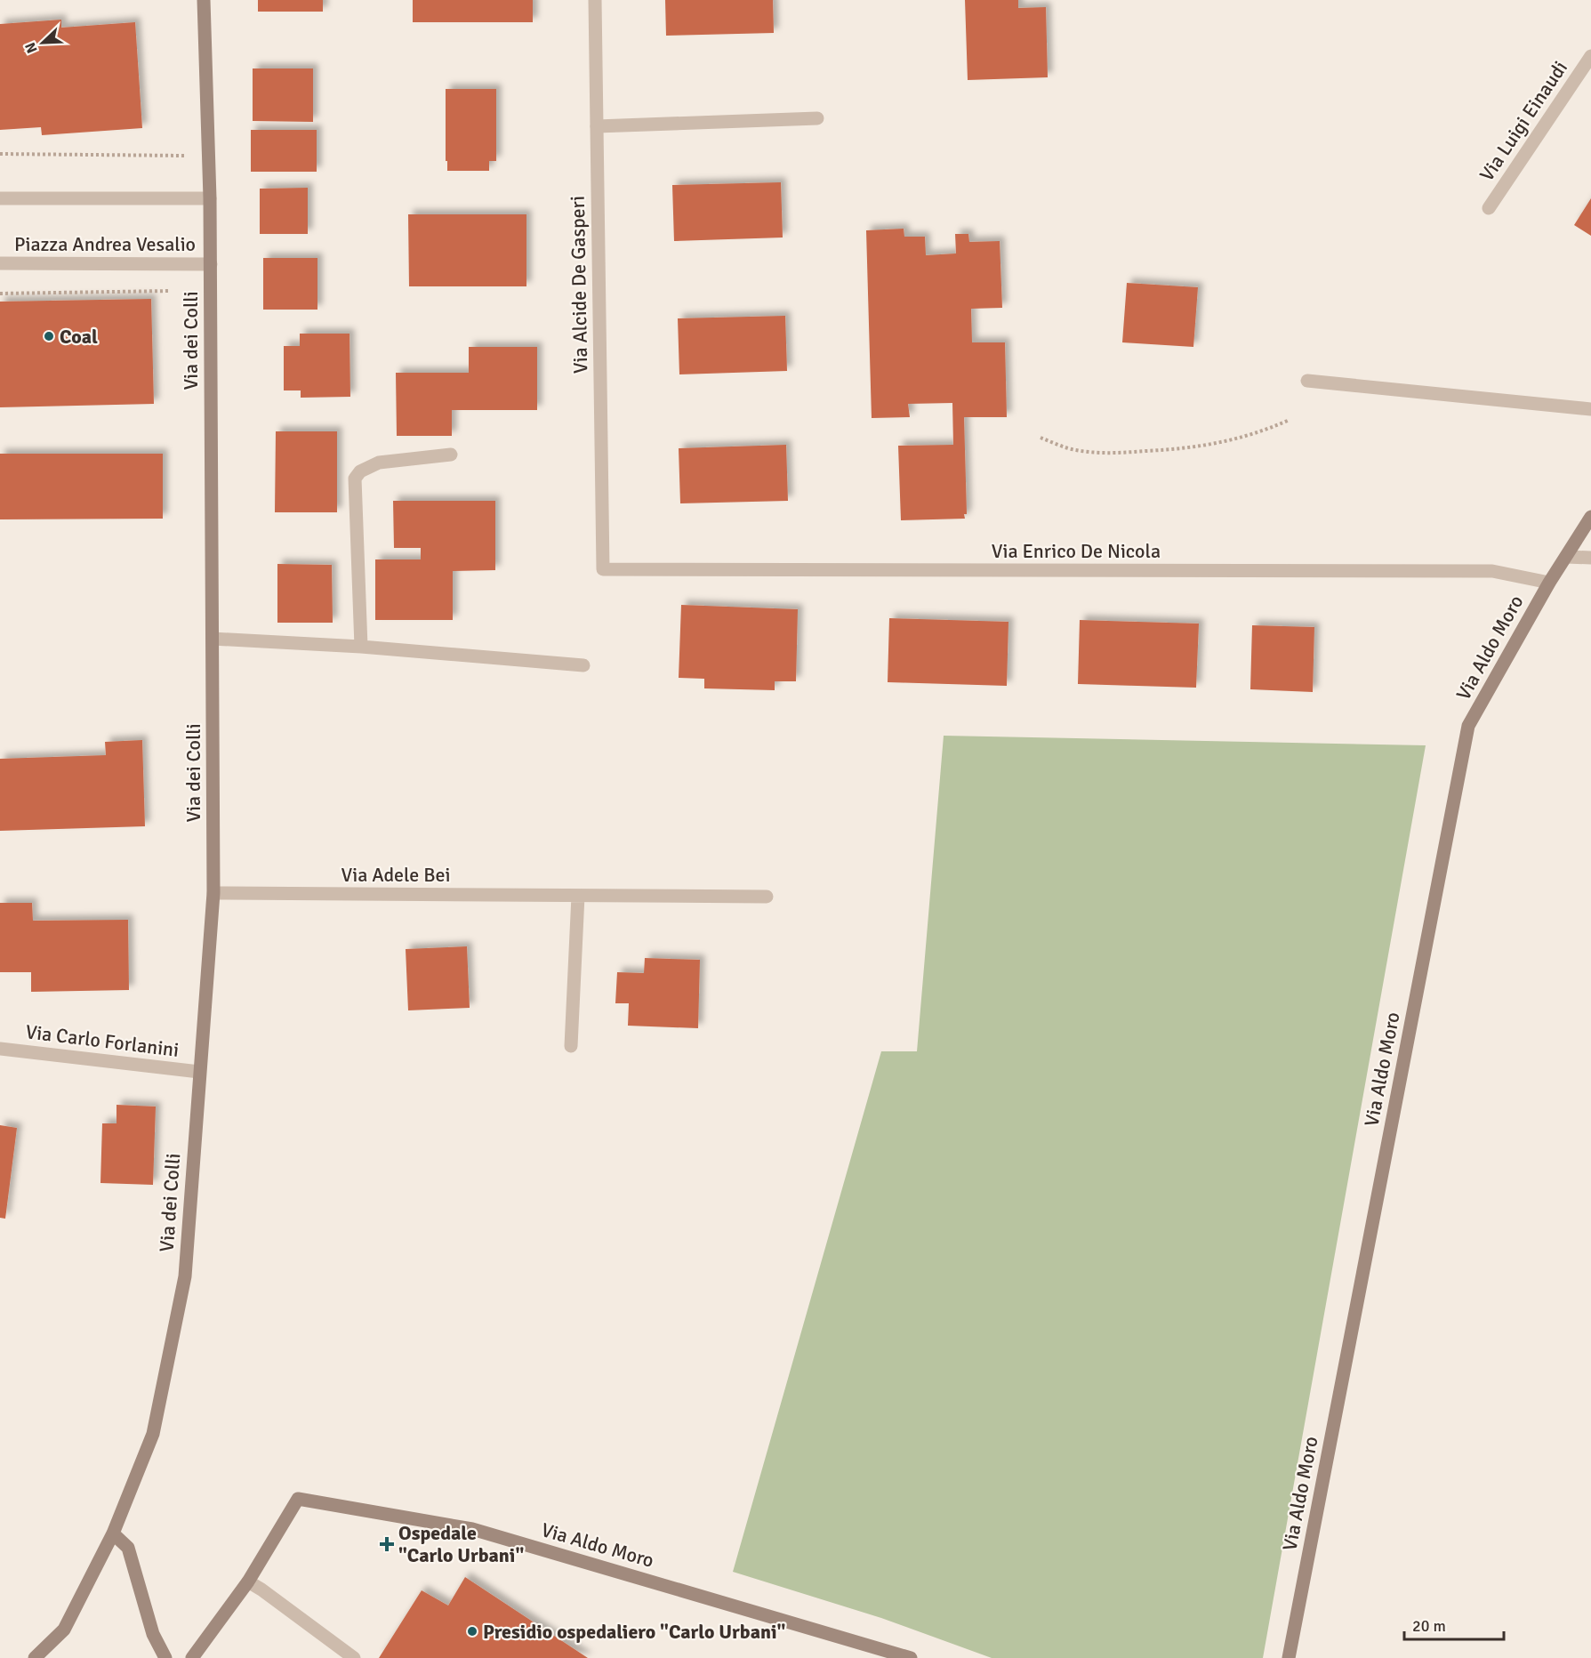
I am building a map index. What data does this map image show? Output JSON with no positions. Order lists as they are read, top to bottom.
{
  "streets": {
    "street": [
      "Via Luigi Einaudi",
      "Piazza Andrea Vesalio",
      "Via Alcide De Gasperi",
      "Via dei Colli",
      "Via Enrico De Nicola",
      "Via Aldo Moro",
      "Via Adele Bei",
      "Via Carlo Forlanini"
    ]
  },
  "crossings": [
    ["Piazza Andrea Vesalio", "Via dei Colli"],
    ["Via Alcide De Gasperi", "Via Enrico De Nicola"],
    ["Via dei Colli", "Via Adele Bei"],
    ["Via dei Colli", "Via Carlo Forlanini"],
    ["Via Enrico De Nicola", "Via Aldo Moro"]
  ],
  "places": {
    "other": ["Coal", "Presidio ospedaliero \"Carlo Urbani\""],
    "health": ["Ospedale \"Carlo Urbani\""]
  },
  "scale_bar": "20 m",
  "north": "bottom left"
}
